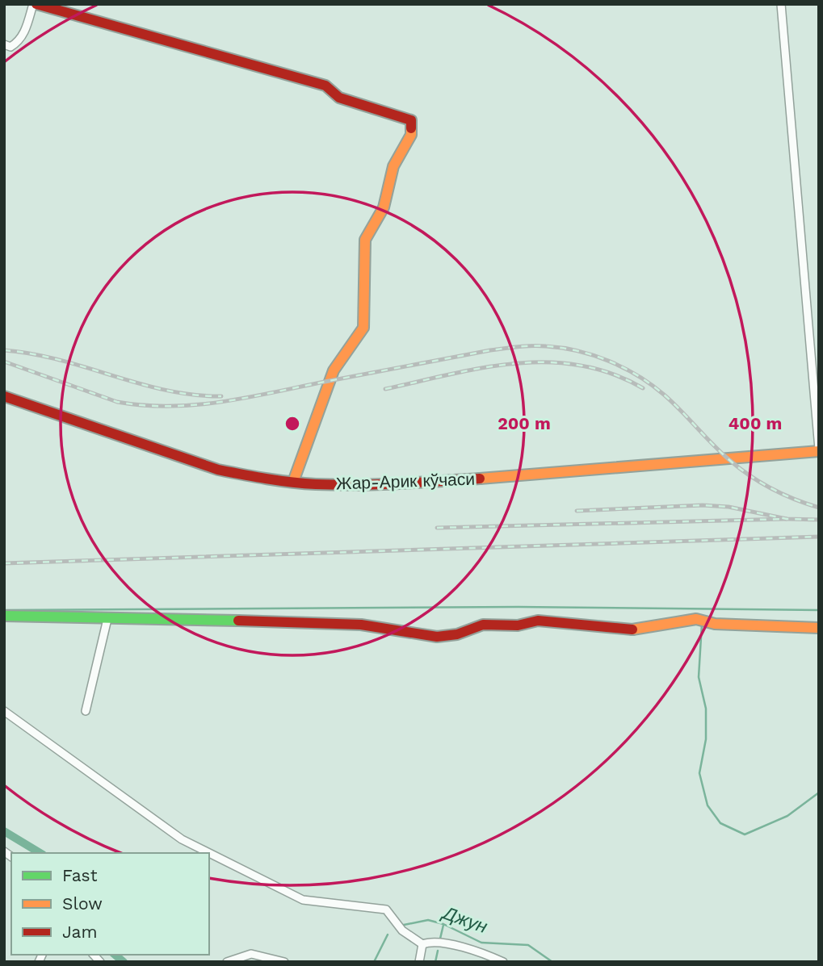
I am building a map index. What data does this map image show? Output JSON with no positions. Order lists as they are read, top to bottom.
{
  "streets": {
    "street": ["Жар-Арик кўчаси"]
  },
  "water": ["Джун"],
  "legend": ["Fast", "Slow", "Jam"],
  "rings": ["200 m", "400 m"]
}
